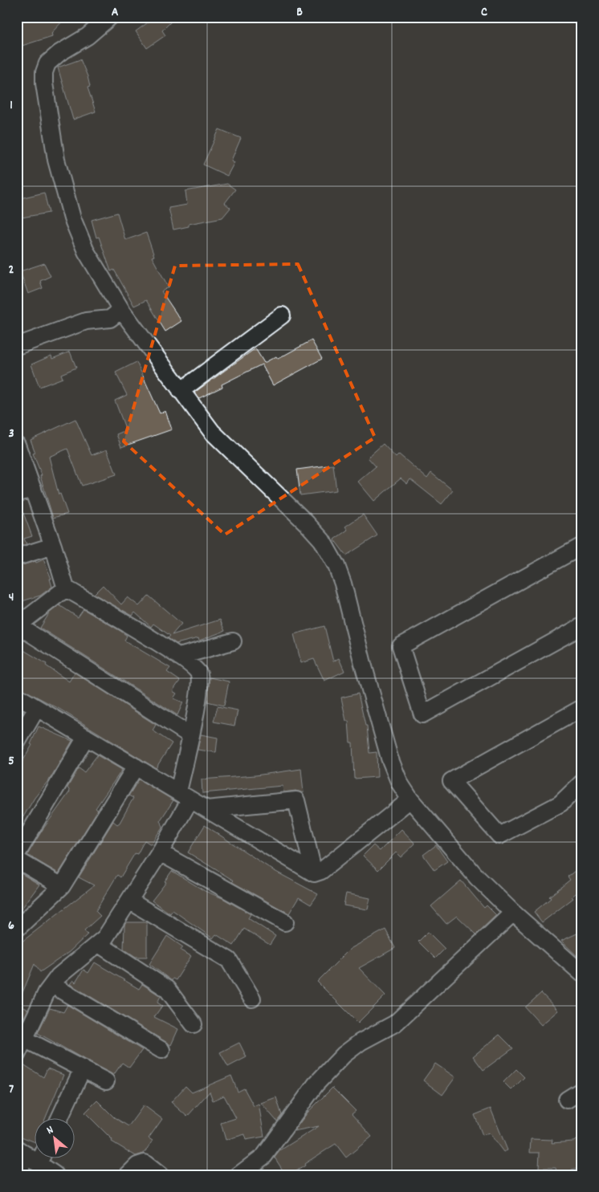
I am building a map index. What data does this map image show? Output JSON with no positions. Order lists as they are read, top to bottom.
{
  "north": "top left",
  "grid": {
    "columns": ["A", "B", "C"],
    "rows": [
      "1",
      "2",
      "3",
      "4",
      "5",
      "6",
      "7"
    ]
  }
}
